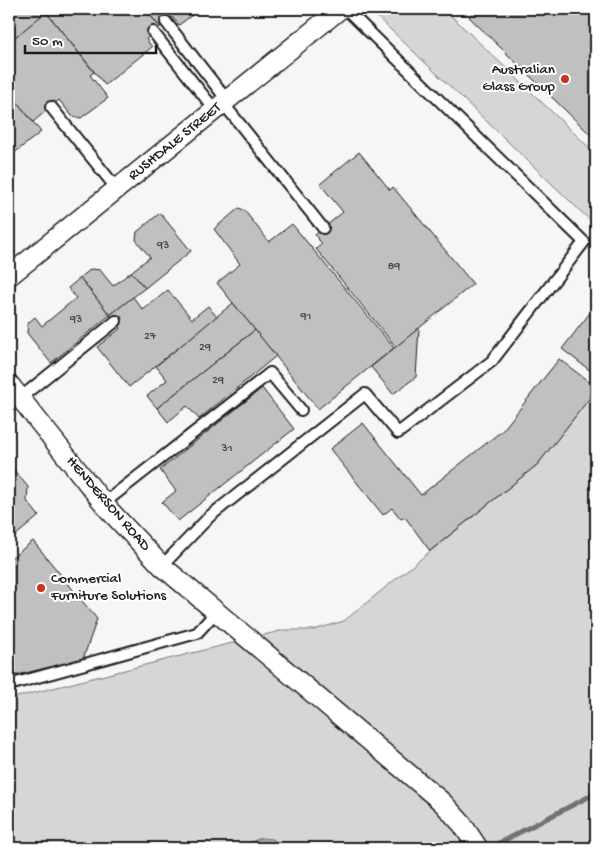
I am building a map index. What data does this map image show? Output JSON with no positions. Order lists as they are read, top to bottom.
{
  "streets": {
    "street": ["RUSHDALE STREET", "HENDERSON ROAD"]
  },
  "places": ["Australian Glass Group", "Commercial Furniture Solutions"],
  "house_numbers": [
    "93",
    "89",
    "91",
    "93",
    "27",
    "29",
    "29",
    "31"
  ],
  "scale_bar": "50 m"
}
